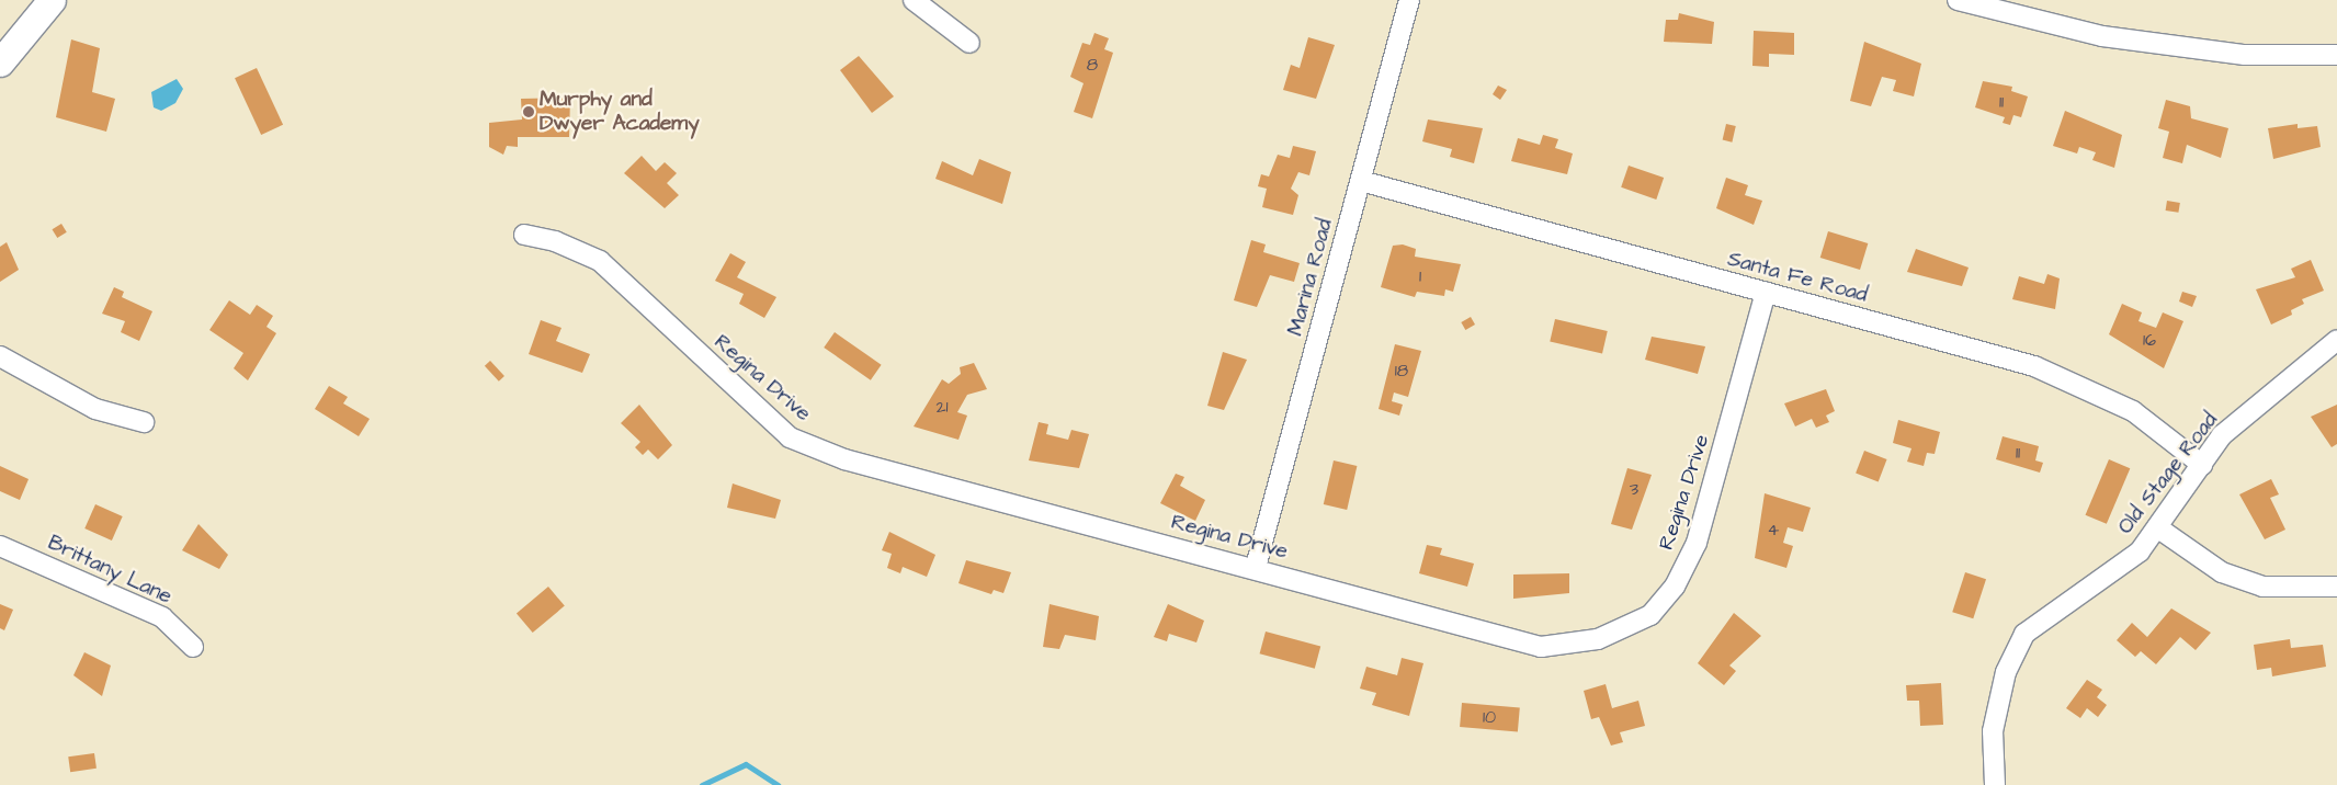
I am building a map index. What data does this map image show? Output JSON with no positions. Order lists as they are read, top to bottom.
{
  "streets": {
    "street": [
      "Marina Road",
      "Santa Fe Road",
      "Regina Drive",
      "Old Stage Road",
      "Brittany Lane"
    ]
  },
  "crossings": [
    ["Marina Road", "Santa Fe Road"],
    ["Marina Road", "Regina Drive"],
    ["Santa Fe Road", "Regina Drive"],
    ["Santa Fe Road", "Old Stage Road"]
  ],
  "places": ["Murphy and Dwyer Academy"],
  "house_numbers": [
    "8",
    "11",
    "1",
    "16",
    "18",
    "21",
    "11",
    "3",
    "4",
    "10"
  ]
}
